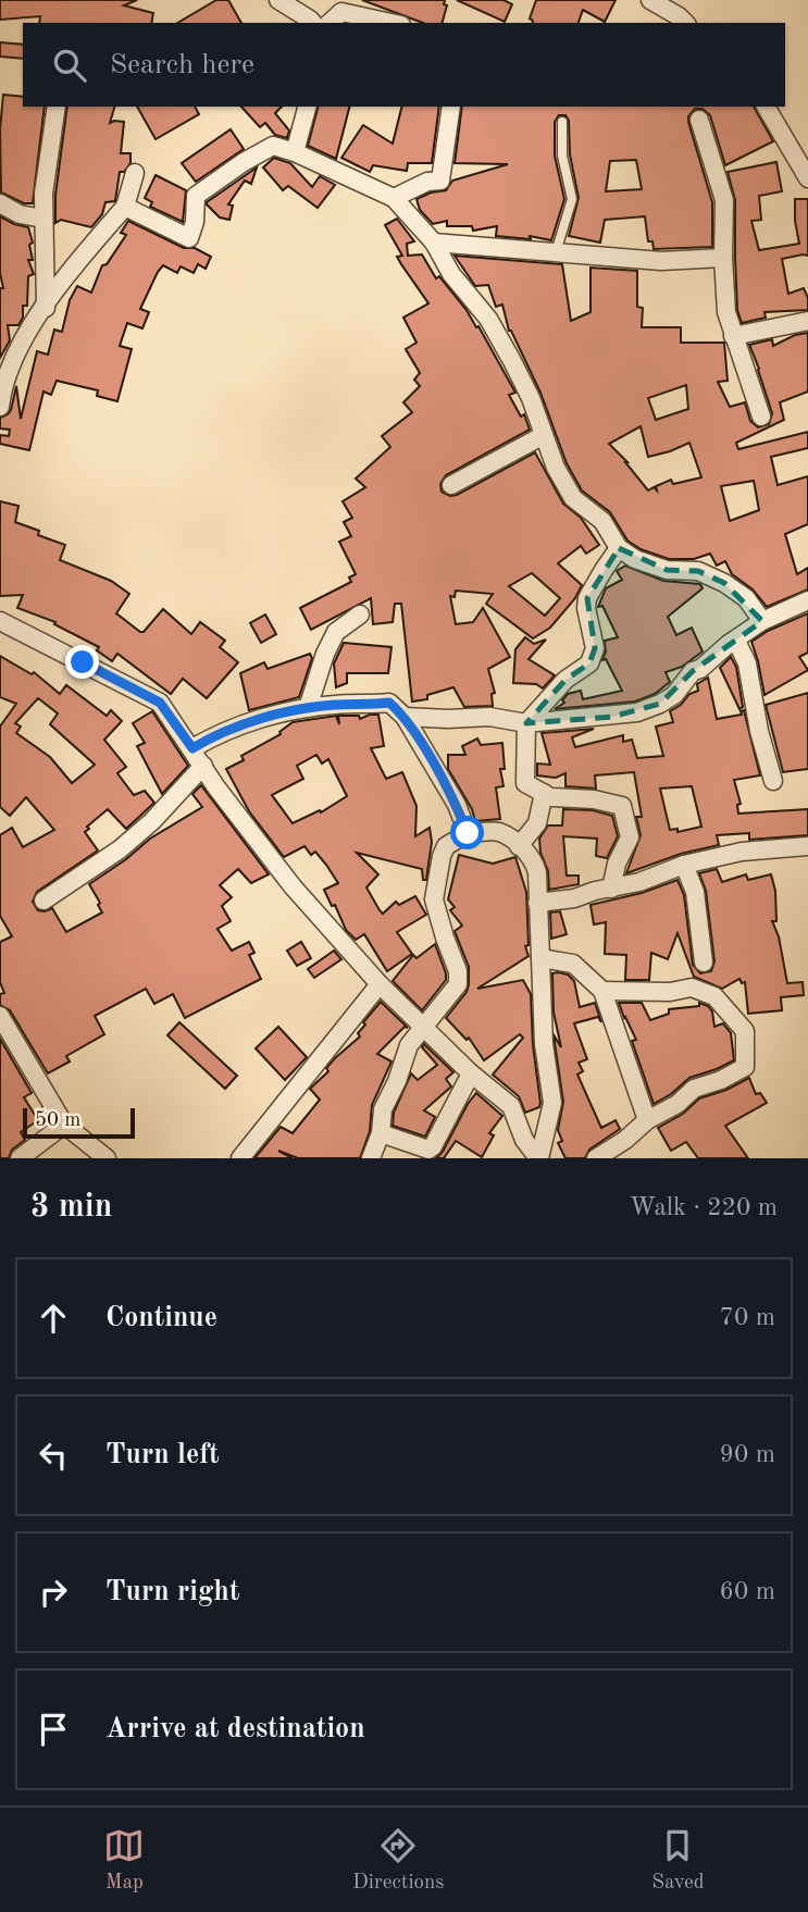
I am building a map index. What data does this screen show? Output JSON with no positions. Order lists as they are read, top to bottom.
{
  "scale_bar": "50 m",
  "page": {
    "search": "Search here",
    "scale": "50 m",
    "heading": ["3 min", "Walk · 220 m"],
    "list": [
      ["Continue", "70 m"],
      ["Turn left", "90 m"],
      ["Turn right", "60 m"],
      "Arrive at destination"
    ],
    "nav": ["Map", "Directions", "Saved"]
  }
}
